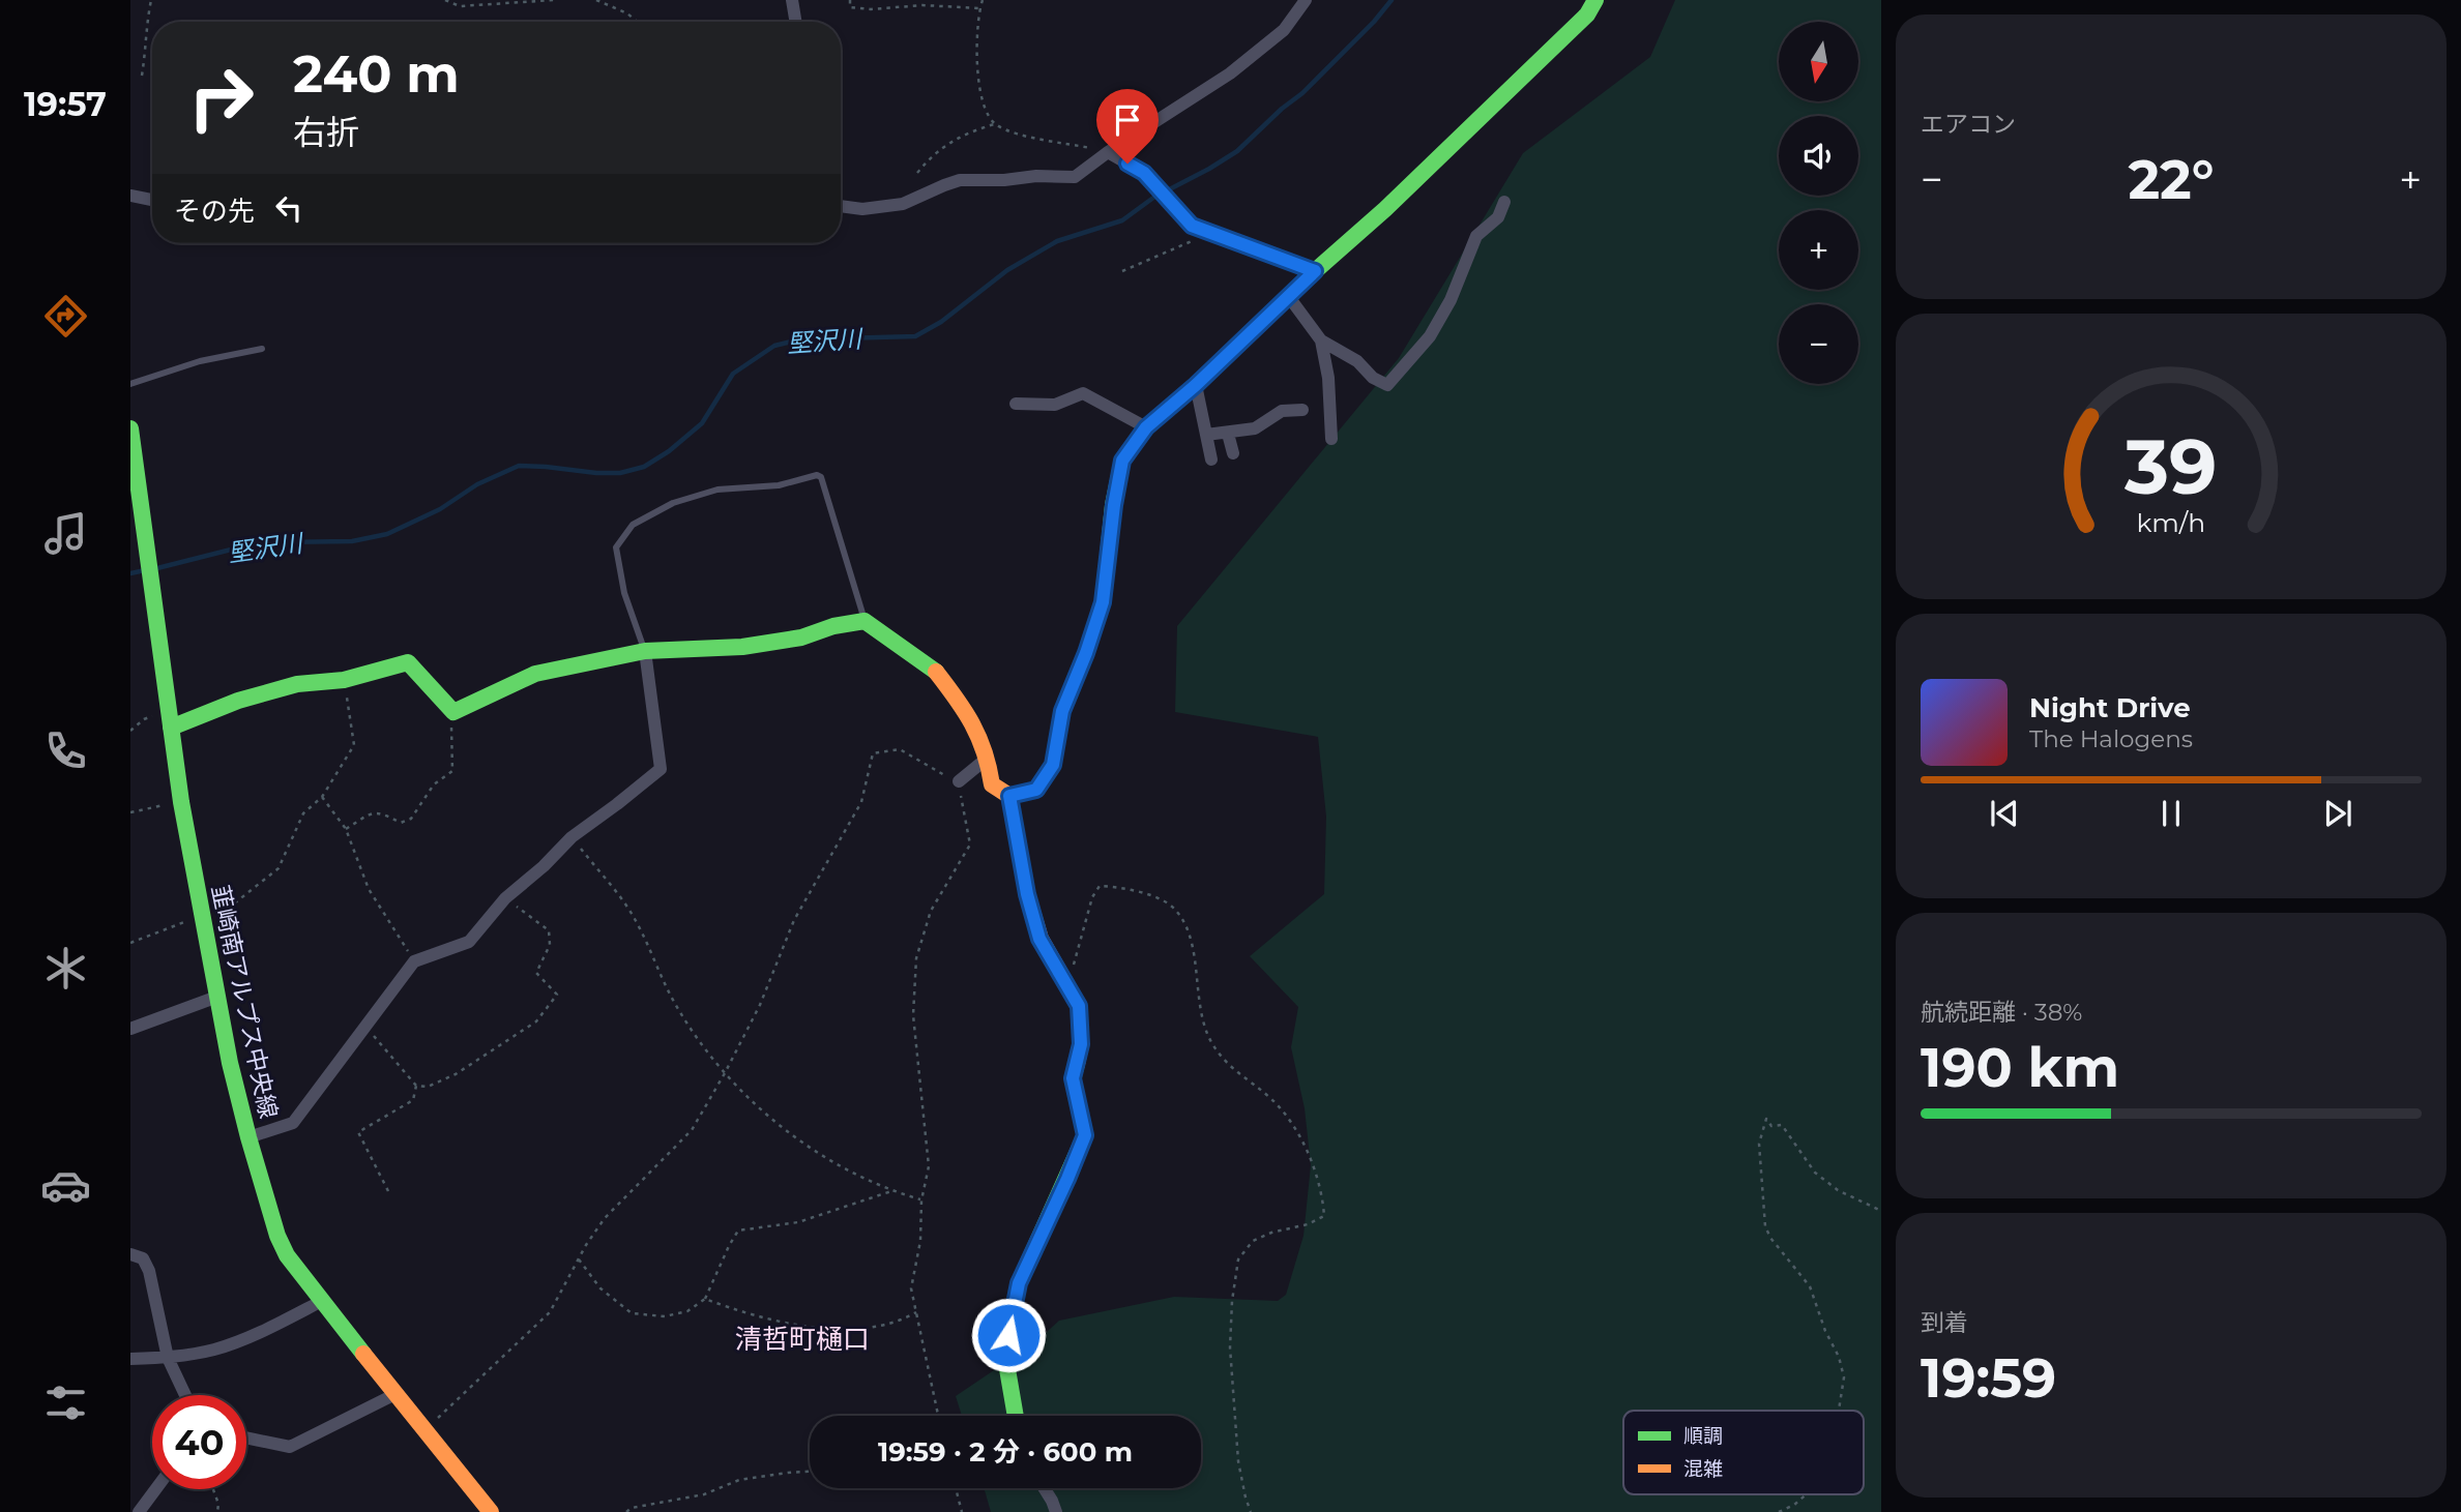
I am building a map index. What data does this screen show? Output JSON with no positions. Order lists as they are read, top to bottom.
{
  "streets": {
    "street": ["韮崎南アルプス中央線"]
  },
  "districts": ["清哲町樋口"],
  "water": ["堅沢川"],
  "legend": ["順調", "混雑"],
  "north": "bottom",
  "page": {
    "tabs": "19:57",
    "tile": [
      "エアコン",
      ["航続距離 · 38%", "190 km"],
      ["到着", "19:59"]
    ],
    "map_buttons": ["+", "−"],
    "turn": ["240 m", "右折"],
    "heat": ["−", "22°", "+"],
    "then": "その先",
    "song": ["Night Drive", "The Halogens"],
    "limit": "40",
    "trip": "19:59 · 2 分 · 600 m",
    "gauge": ["39", "km/h"]
  }
}
